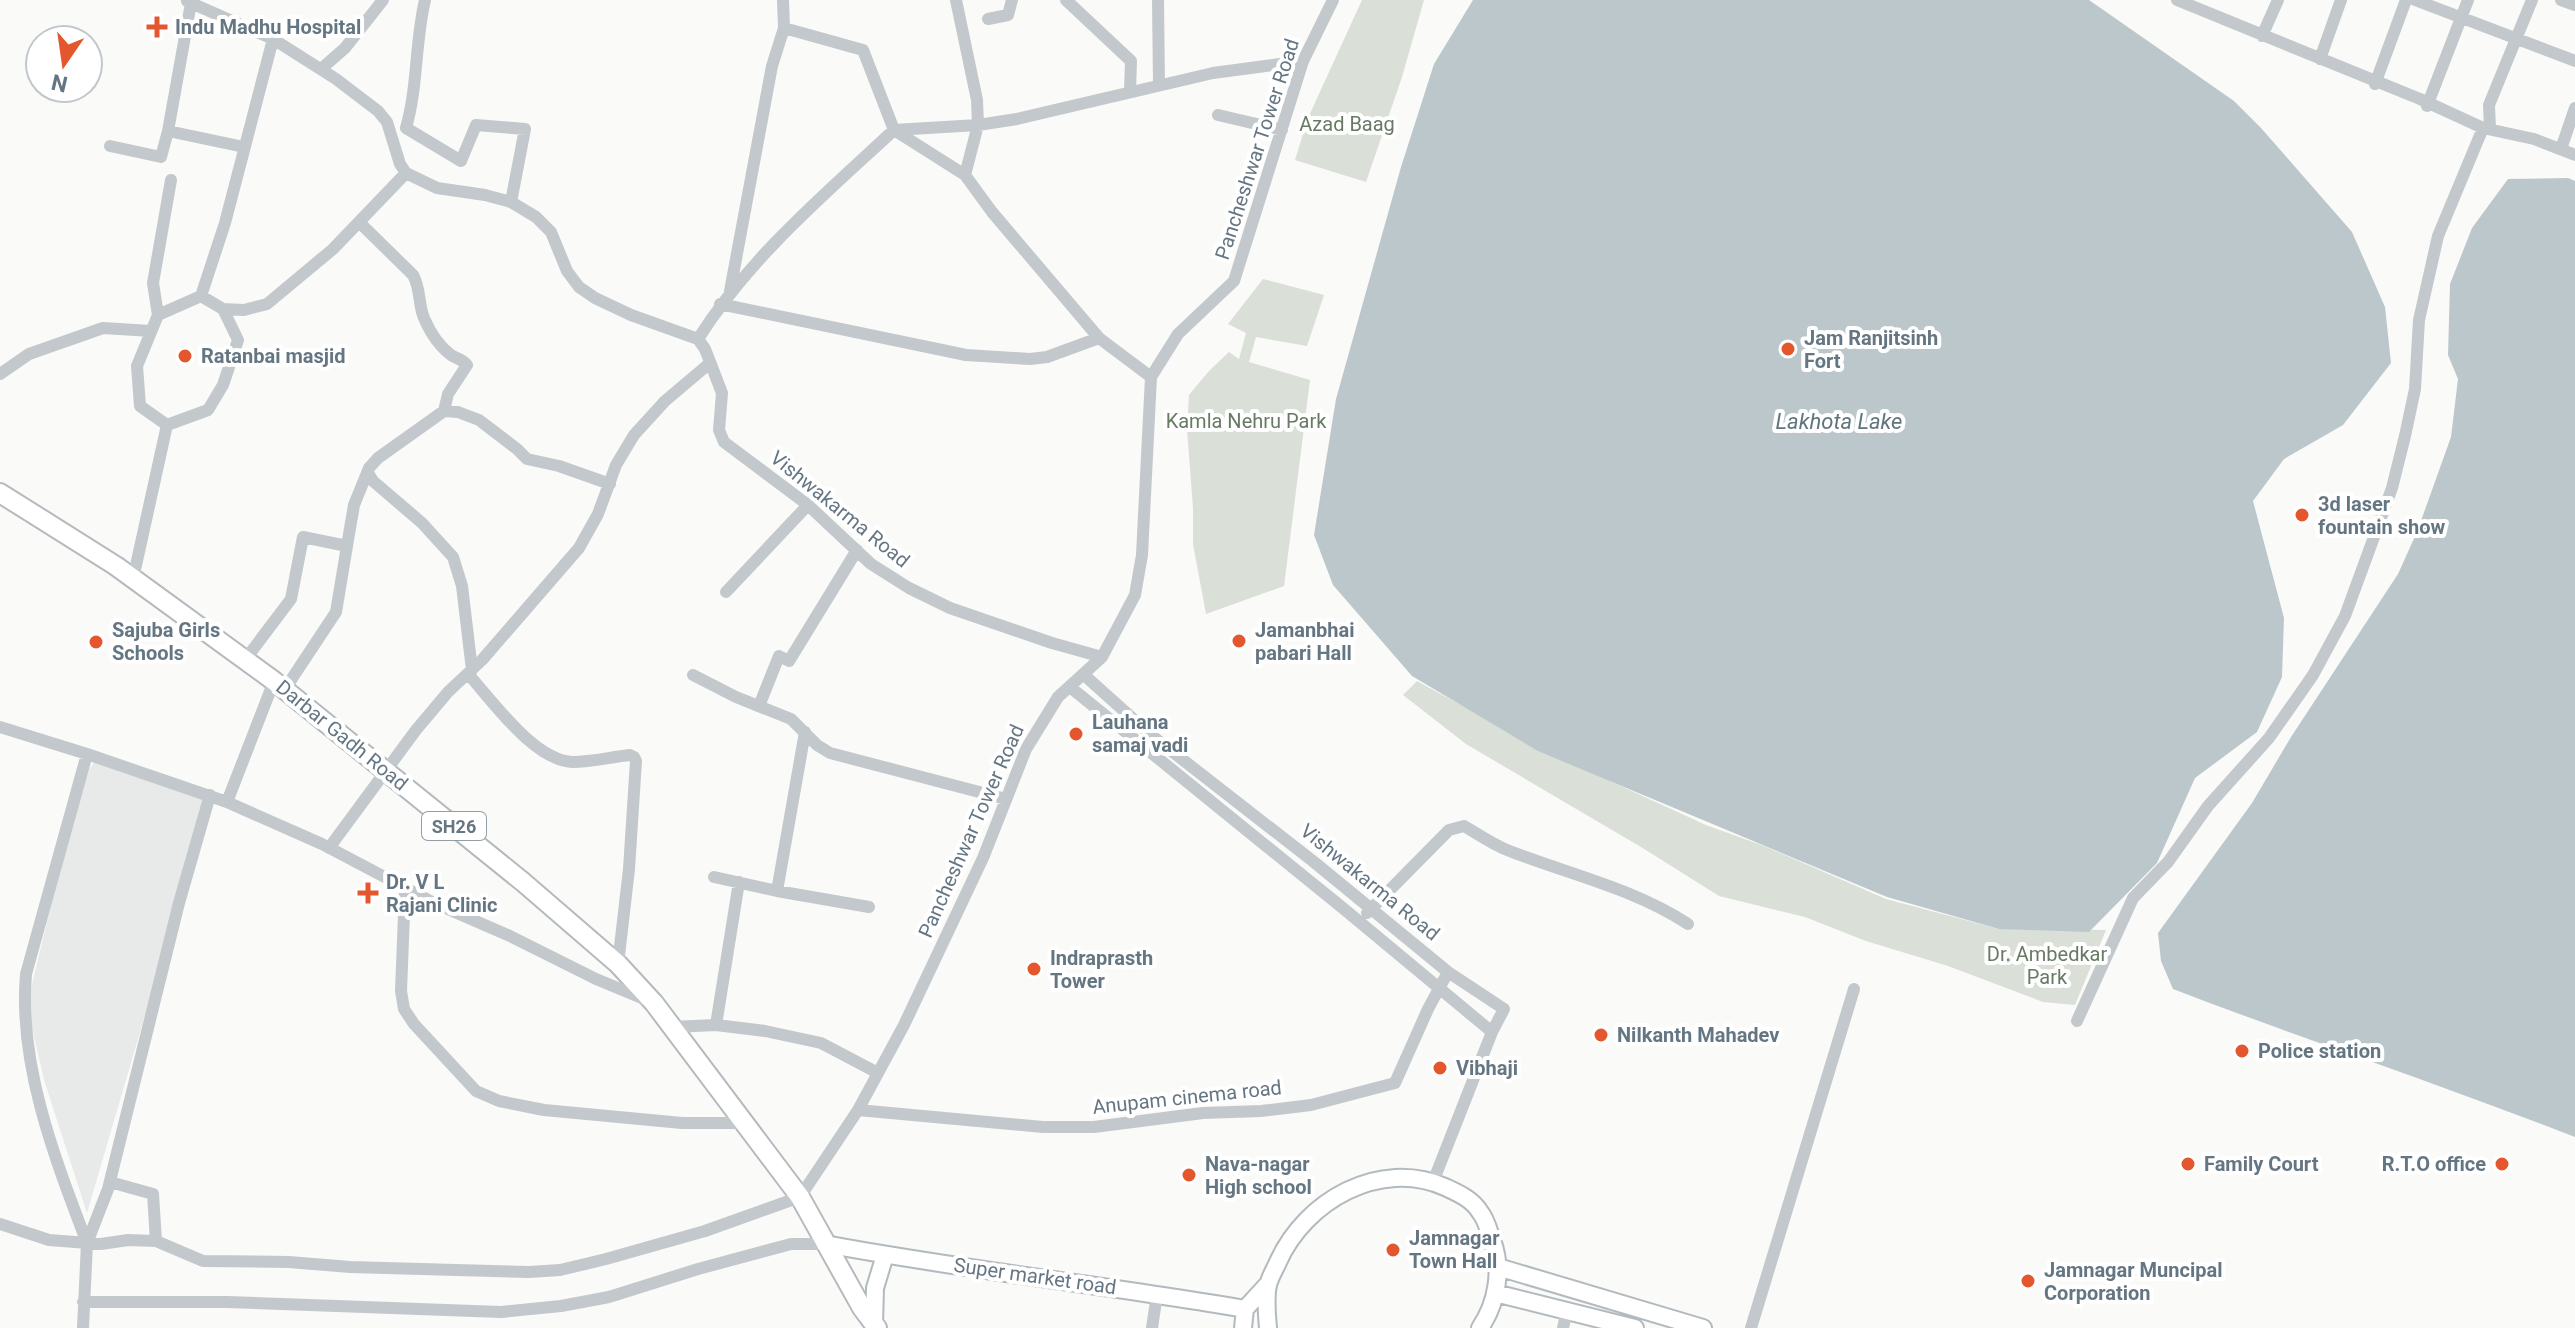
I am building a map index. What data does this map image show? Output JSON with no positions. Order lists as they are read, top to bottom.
{
  "streets": {
    "main road": ["Darbar Gadh Road", "SH26", "Super market road"],
    "street": ["Pancheshwar Tower Road", "Vishwakarma Road", "Anupam cinema road"]
  },
  "crossings": [
    ["Pancheshwar Tower Road", "Vishwakarma Road"],
    ["Pancheshwar Tower Road", "Darbar Gadh Road"],
    ["Pancheshwar Tower Road", "Anupam cinema road"],
    ["Vishwakarma Road", "Anupam cinema road"],
    ["Darbar Gadh Road", "SH26"],
    ["Darbar Gadh Road", "Super market road"],
    ["SH26", "Super market road"]
  ],
  "water": ["Lakhota Lake"],
  "parks": ["Azad Baag", "Kamla Nehru Park", "Dr. Ambedkar Park"],
  "places": {
    "health": ["Indu Madhu Hospital", "Dr. V L Rajani Clinic"],
    "other": [
      "Jam Ranjitsinh Fort",
      "Ratanbai masjid",
      "3d laser fountain show",
      "Jamanbhai pabari Hall",
      "Sajuba Girls Schools",
      "Lauhana samaj vadi",
      "Indraprasth Tower",
      "Nilkanth Mahadev",
      "Police station",
      "Vibhaji",
      "Family Court",
      "R.T.O office",
      "Nava-nagar High school",
      "Jamnagar Town Hall",
      "Jamnagar Muncipal Corporation"
    ]
  },
  "north": "bottom"
}
